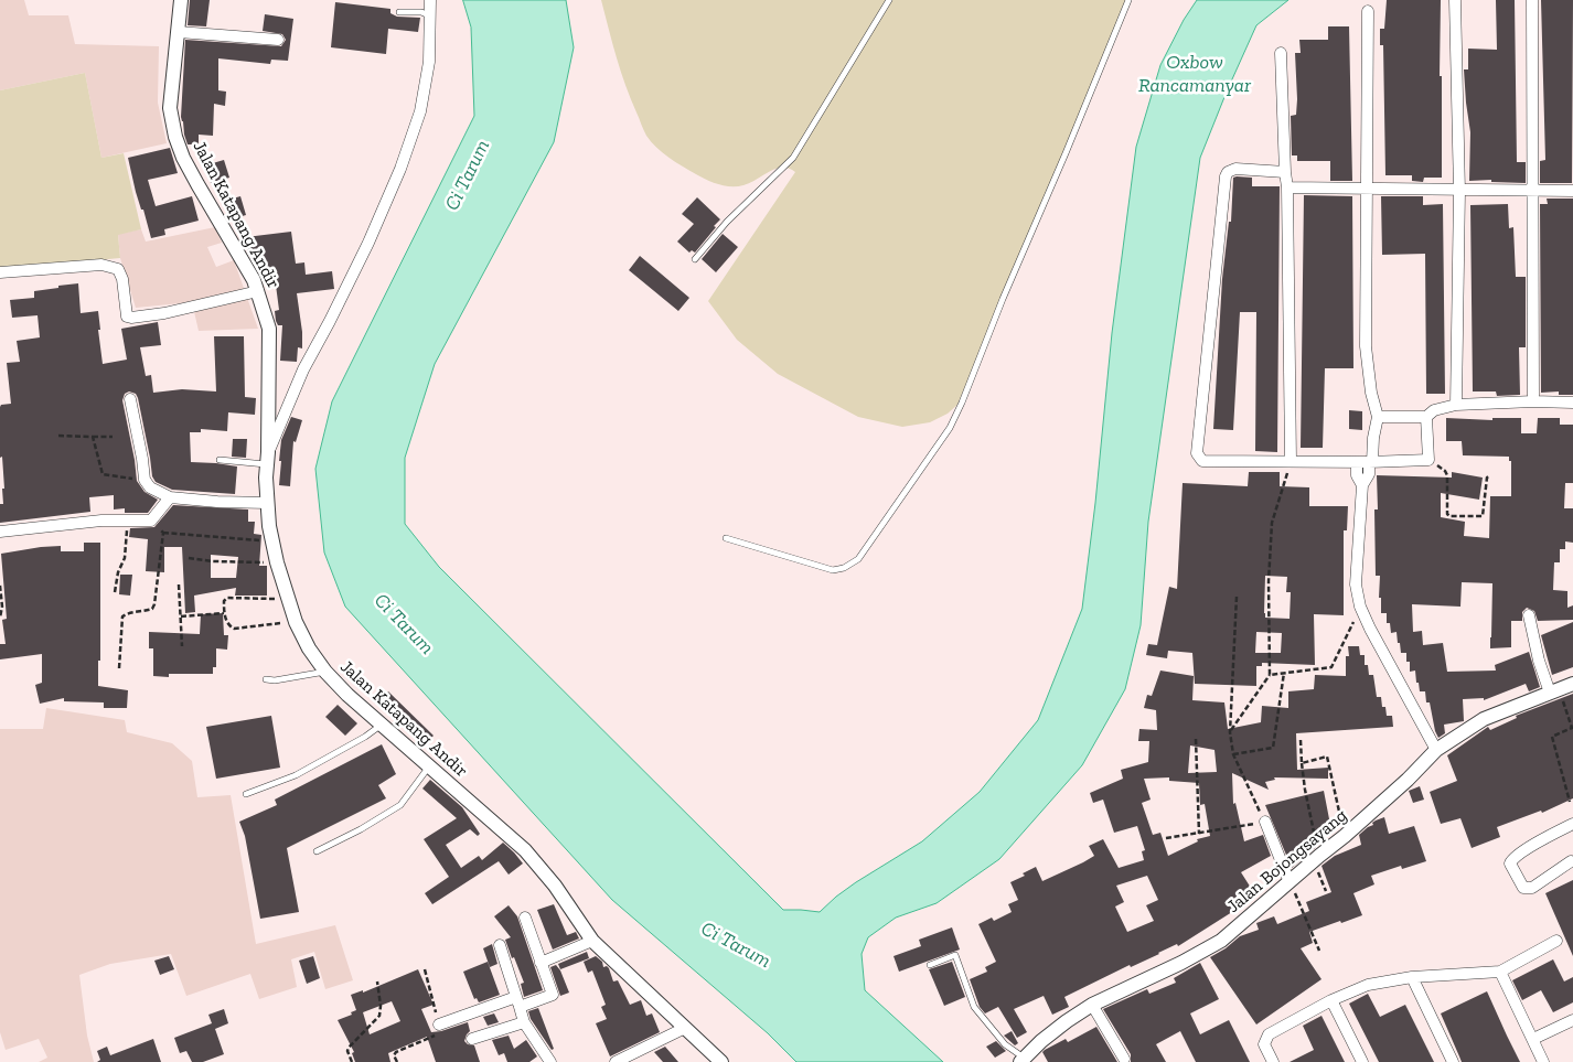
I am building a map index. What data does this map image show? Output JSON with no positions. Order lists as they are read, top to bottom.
{
  "streets": {
    "street": ["Jalan Katapang Andir", "Jalan Bojongsayang"]
  },
  "water": ["Oxbow Rancamanyar", "Ci Tarum"]
}
